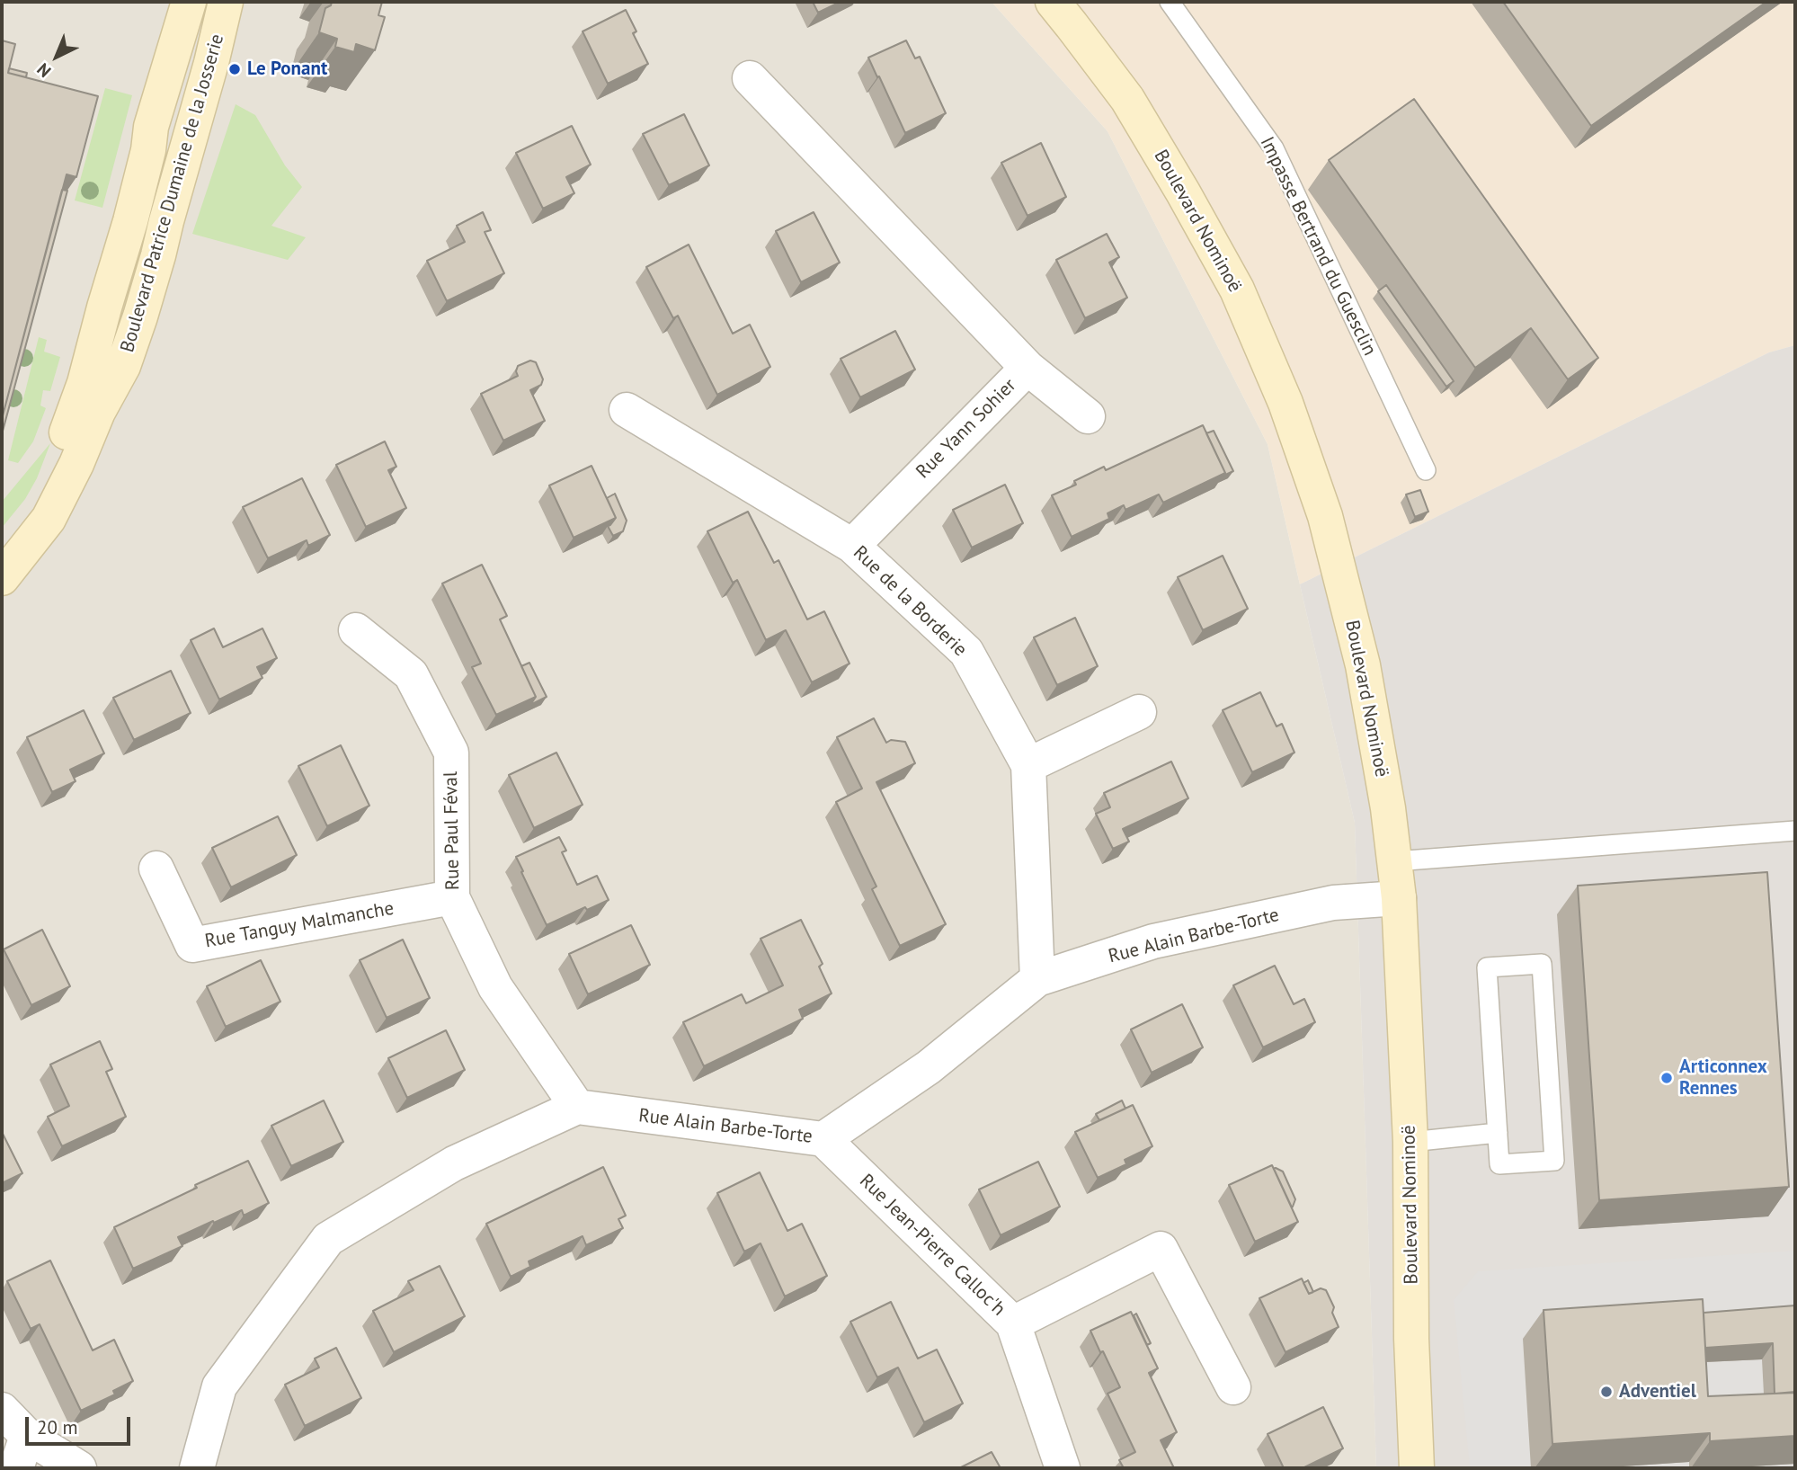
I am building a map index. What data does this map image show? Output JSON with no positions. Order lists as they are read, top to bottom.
{
  "streets": {
    "street": [
      "Boulevard Patrice Dumaine de la Josserie",
      "Boulevard Nominoë",
      "Rue Yann Sohier",
      "Rue de la Borderie",
      "Rue Paul Féval",
      "Rue Tanguy Malmanche",
      "Rue Alain Barbe-Torte",
      "Rue Jean-Pierre Calloc'h"
    ],
    "lane": ["Impasse Bertrand du Guesclin"]
  },
  "crossings": [
    ["Boulevard Nominoë", "Rue Alain Barbe-Torte"],
    ["Rue Yann Sohier", "Rue de la Borderie"],
    ["Rue de la Borderie", "Rue Alain Barbe-Torte"],
    ["Rue Paul Féval", "Rue Tanguy Malmanche"],
    ["Rue Paul Féval", "Rue Alain Barbe-Torte"],
    ["Rue Alain Barbe-Torte", "Rue Jean-Pierre Calloc'h"]
  ],
  "places": ["Le Ponant", "Articonnex Rennes", "Adventiel"],
  "scale_bar": "20 m",
  "north": "bottom left"
}
